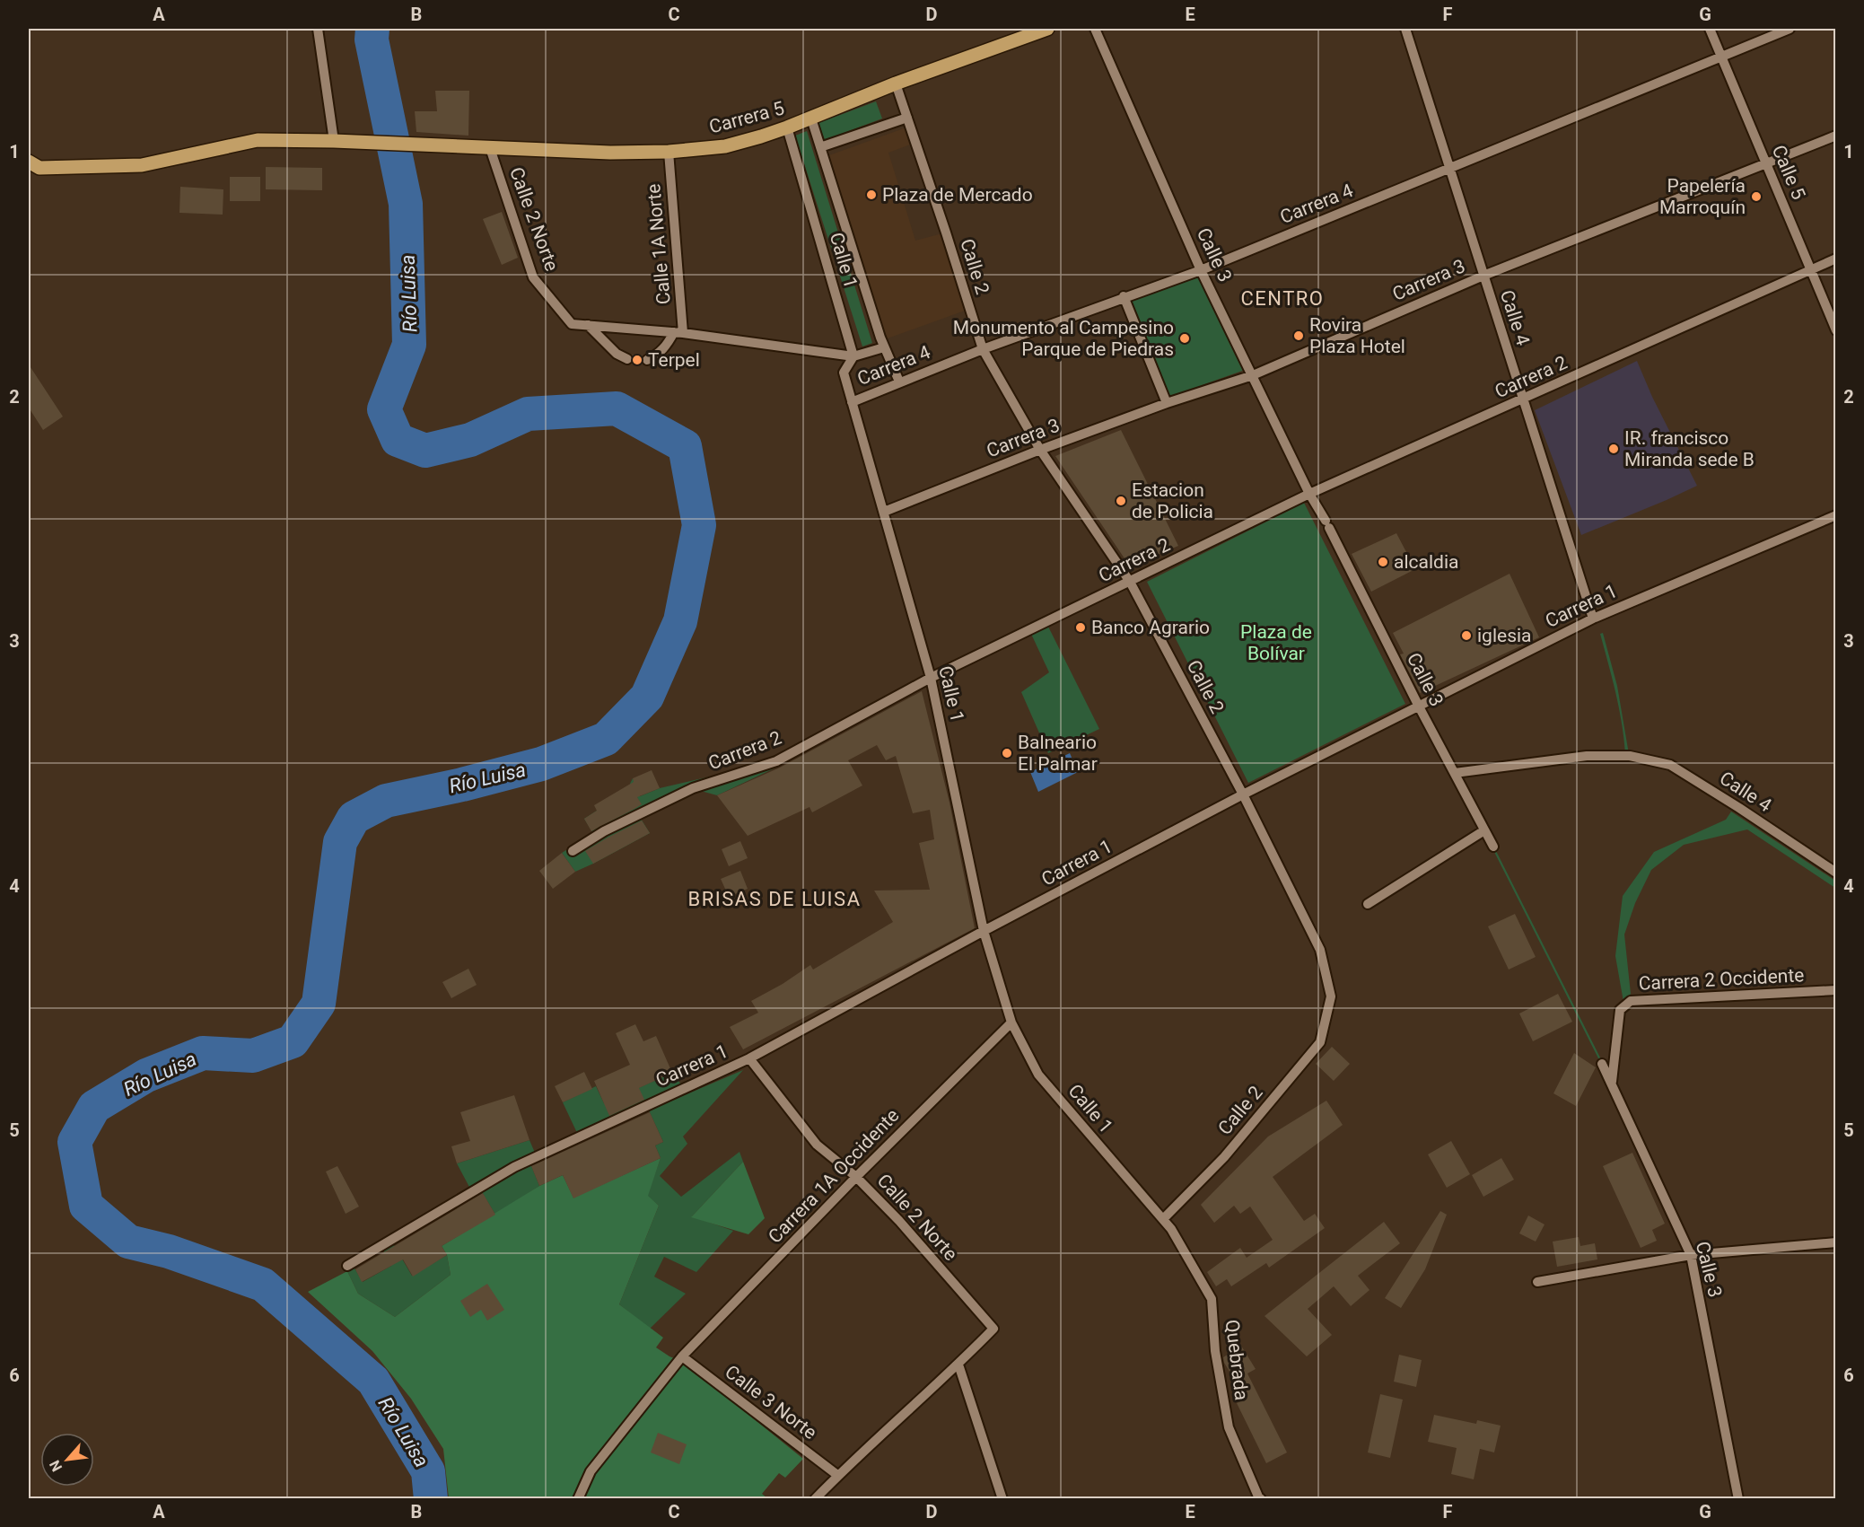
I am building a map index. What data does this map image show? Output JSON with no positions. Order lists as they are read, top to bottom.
{
  "streets": {
    "main road": ["Carrera 5"],
    "street": [
      "Calle 5",
      "Carrera 4",
      "Calle 2 Norte",
      "Calle 1A Norte",
      "Calle 3",
      "Calle 1",
      "Calle 2",
      "Carrera 3",
      "Calle 4",
      "Carrera 2",
      "Carrera 1",
      "Carrera 2 Occidente",
      "Carrera 1A Occidente",
      "Quebrada",
      "Calle 3 Norte"
    ]
  },
  "crossings": [
    ["Carrera 5", "Calle 2 Norte"],
    ["Carrera 5", "Calle 1A Norte"],
    ["Carrera 5", "Calle 1"],
    ["Carrera 5", "Calle 2"],
    ["Calle 5", "Carrera 4"],
    ["Calle 5", "Carrera 3"],
    ["Calle 5", "Carrera 2"],
    ["Carrera 4", "Calle 2 Norte"],
    ["Carrera 4", "Calle 1A Norte"],
    ["Carrera 4", "Calle 3"],
    ["Carrera 4", "Calle 1"],
    ["Carrera 4", "Calle 2"],
    ["Carrera 4", "Calle 4"],
    ["Calle 2 Norte", "Carrera 1"],
    ["Calle 2 Norte", "Carrera 1A Occidente"],
    ["Calle 3", "Carrera 3"],
    ["Calle 3", "Calle 4"],
    ["Calle 3", "Carrera 2"],
    ["Calle 3", "Carrera 1"],
    ["Calle 3", "Carrera 2 Occidente"],
    ["Calle 1", "Calle 2"],
    ["Calle 1", "Carrera 3"],
    ["Calle 1", "Carrera 2"],
    ["Calle 1", "Carrera 1"],
    ["Calle 1", "Carrera 1A Occidente"],
    ["Calle 1", "Quebrada"],
    ["Calle 2", "Carrera 3"],
    ["Calle 2", "Carrera 2"],
    ["Calle 2", "Carrera 1"],
    ["Carrera 3", "Calle 4"],
    ["Calle 4", "Carrera 2"],
    ["Calle 4", "Carrera 1"],
    ["Carrera 1A Occidente", "Calle 3 Norte"]
  ],
  "districts": ["CENTRO", "BRISAS DE LUISA"],
  "water": ["Río Luisa"],
  "parks": ["Plaza de Bolívar"],
  "places": [
    "Plaza de Mercado",
    "Papelería Marroquín",
    "Rovira Plaza Hotel",
    "Monumento al Campesino Parque de Piedras",
    "Terpel",
    "IR. francisco Miranda sede B",
    "Estacion de Policia",
    "alcaldia",
    "Banco Agrario",
    "iglesia",
    "Balneario El Palmar"
  ],
  "north": "bottom left",
  "grid": {
    "columns": [
      "A",
      "B",
      "C",
      "D",
      "E",
      "F",
      "G"
    ],
    "rows": [
      "1",
      "2",
      "3",
      "4",
      "5",
      "6"
    ]
  }
}
